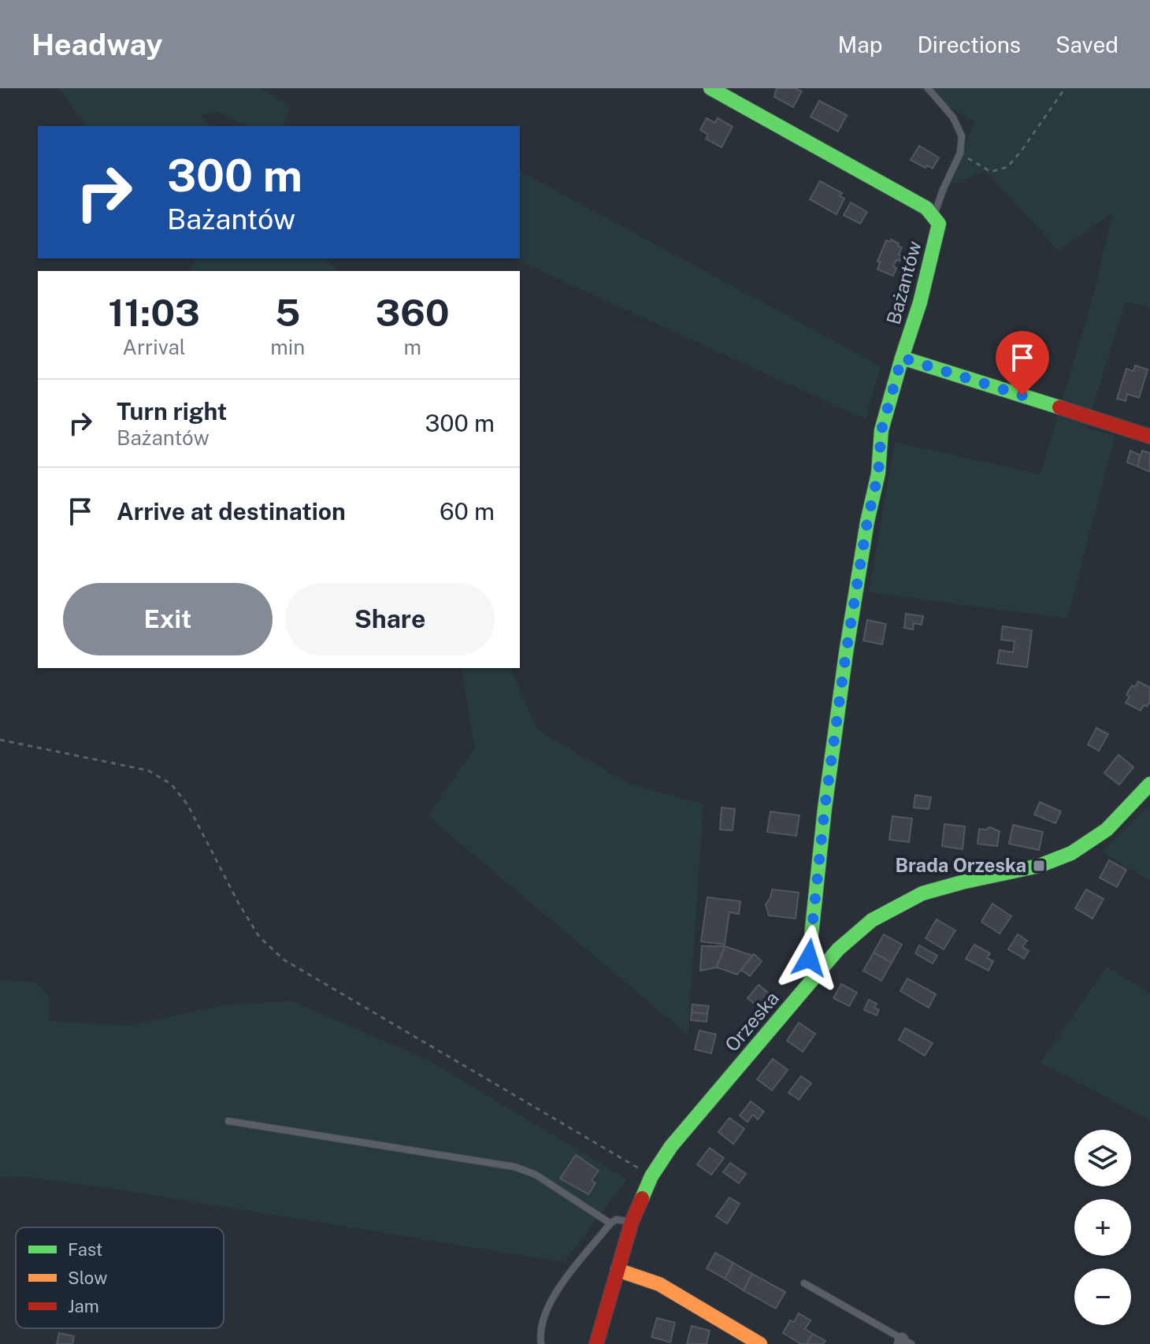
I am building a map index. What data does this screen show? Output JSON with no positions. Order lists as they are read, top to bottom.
{
  "streets": {
    "street": ["Bażantów", "Orzeska"]
  },
  "crossings": [
    ["Bażantów", "Orzeska"]
  ],
  "places": {
    "transit": ["Brada Orzeska"]
  },
  "legend": ["Fast", "Slow", "Jam"],
  "page": {
    "header": "Headway",
    "nav": ["Map", "Directions", "Saved"],
    "turn": ["300 m", "Bażantów"],
    "eta": [
      "11:03",
      "Arrival",
      "5",
      "min",
      "360",
      "m"
    ],
    "list": [
      {
        "name": "Turn right",
        "note": "Bażantów",
        "value": "300 m"
      },
      {
        "name": "Arrive at destination",
        "value": "60 m"
      }
    ],
    "buttons": ["Exit", "Share"],
    "map_buttons": ["+", "−"]
  }
}
